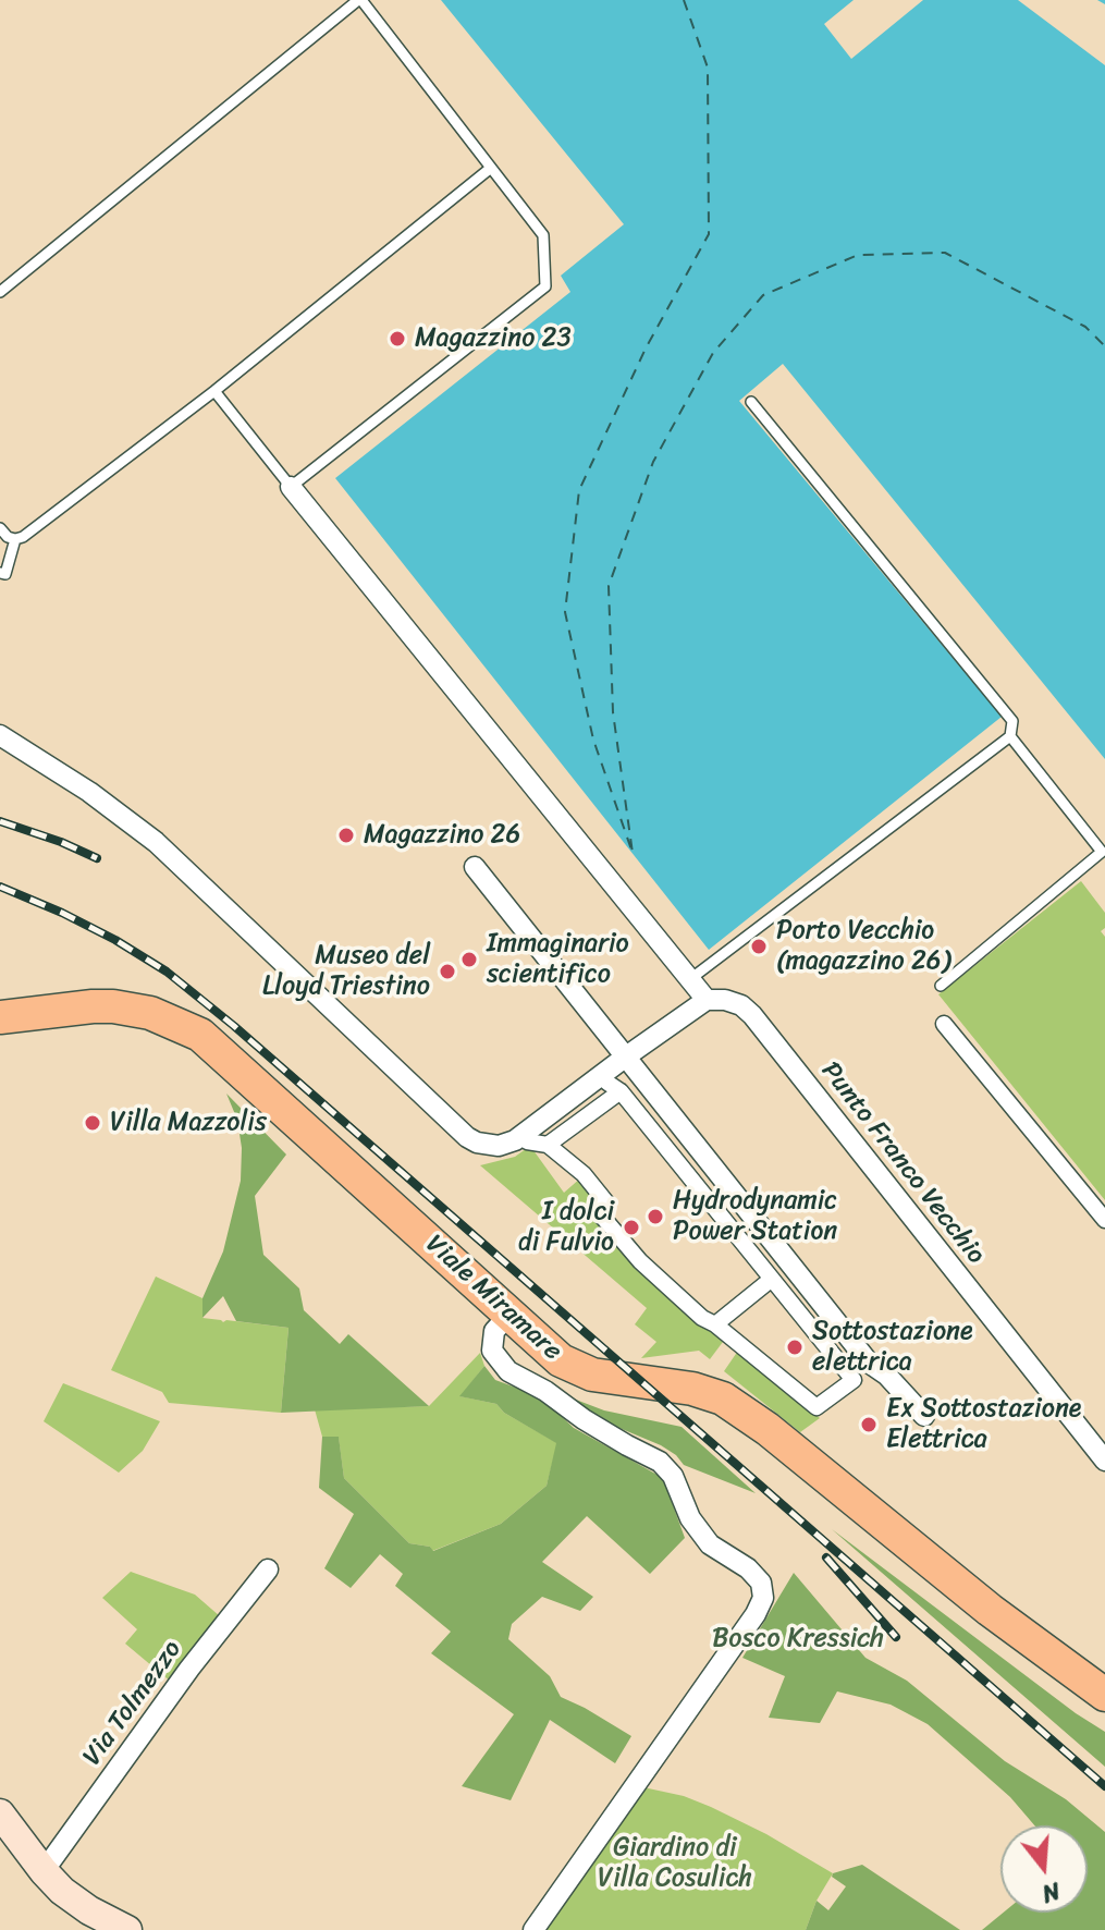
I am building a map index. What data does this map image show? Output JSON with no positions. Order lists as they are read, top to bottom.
{
  "streets": {
    "main road": ["Viale Miramare"],
    "street": ["Punto Franco Vecchio", "Via Tolmezzo"]
  },
  "parks": ["Bosco Kressich", "Giardino di Villa Cosulich"],
  "places": [
    "Magazzino 23",
    "Magazzino 26",
    "Porto Vecchio (magazzino 26)",
    "Immaginario scientifico",
    "Museo del Lloyd Triestino",
    "Villa Mazzolis",
    "Hydrodynamic Power Station",
    "I dolci di Fulvio",
    "Sottostazione elettrica",
    "Ex Sottostazione Elettrica"
  ],
  "north": "bottom"
}
